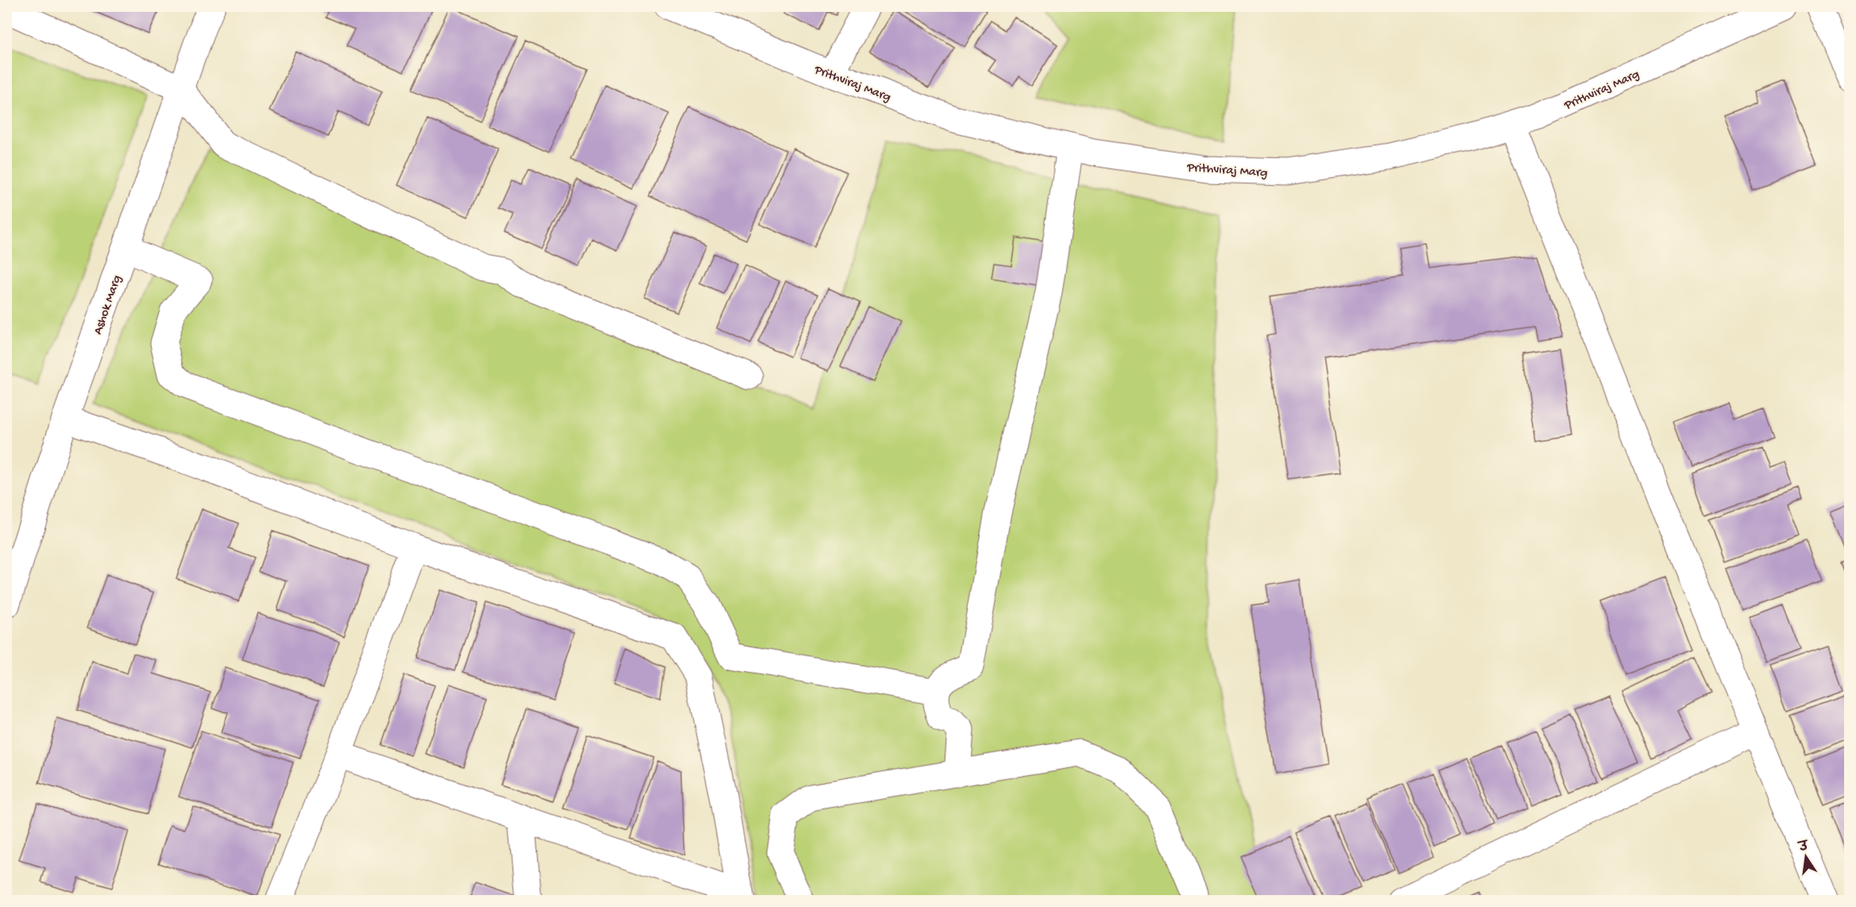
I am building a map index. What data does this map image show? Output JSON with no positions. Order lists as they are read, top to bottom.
{
  "streets": {
    "street": ["Prithviraj Marg", "Ashok Marg"]
  },
  "north": "top"
}
